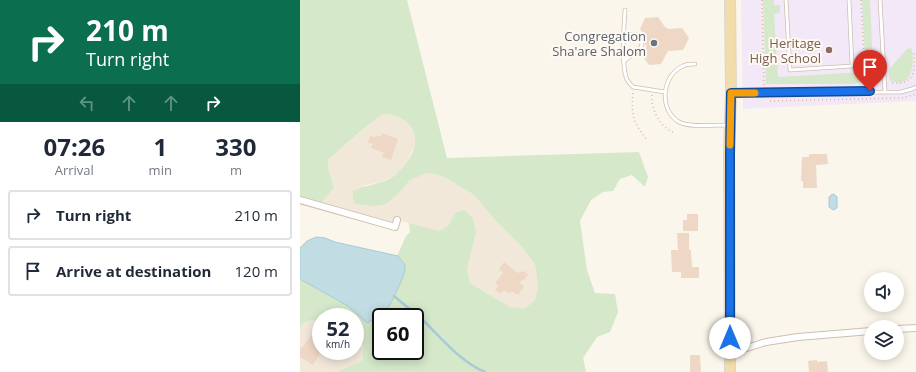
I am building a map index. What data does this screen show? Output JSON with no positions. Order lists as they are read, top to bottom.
{
  "places": ["Congregation Sha'are Shalom", "Heritage High School"],
  "page": {
    "turn": ["210 m", "Turn right"],
    "eta": [
      "07:26",
      "Arrival",
      "1",
      "min",
      "330",
      "m"
    ],
    "list": [
      {
        "name": "Turn right",
        "value": "210 m"
      },
      {
        "name": "Arrive at destination",
        "value": "120 m"
      }
    ],
    "speed": "52 km/h",
    "limit": "60"
  }
}
